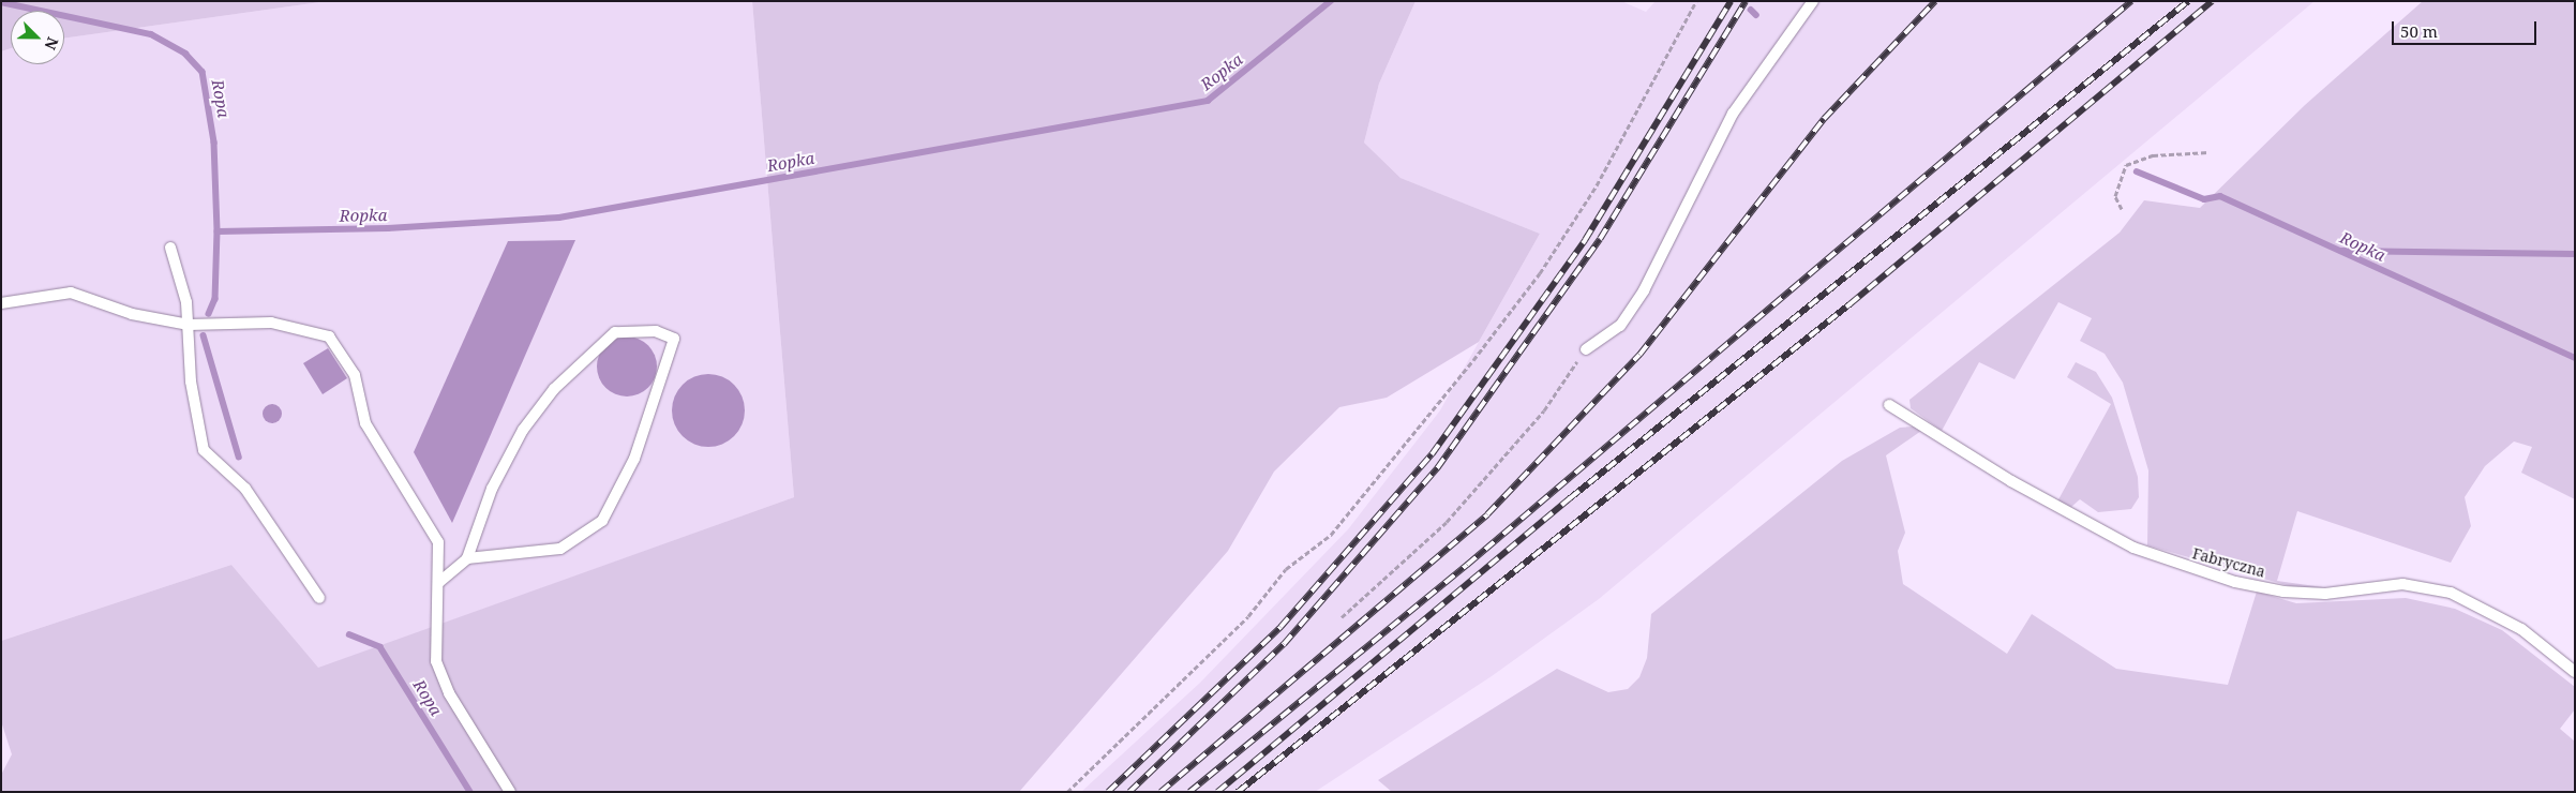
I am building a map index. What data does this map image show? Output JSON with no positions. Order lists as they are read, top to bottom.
{
  "streets": {
    "lane": ["Fabryczna"]
  },
  "water": ["Ropka", "Ropa"],
  "scale_bar": "50 m",
  "north": "bottom right"
}
